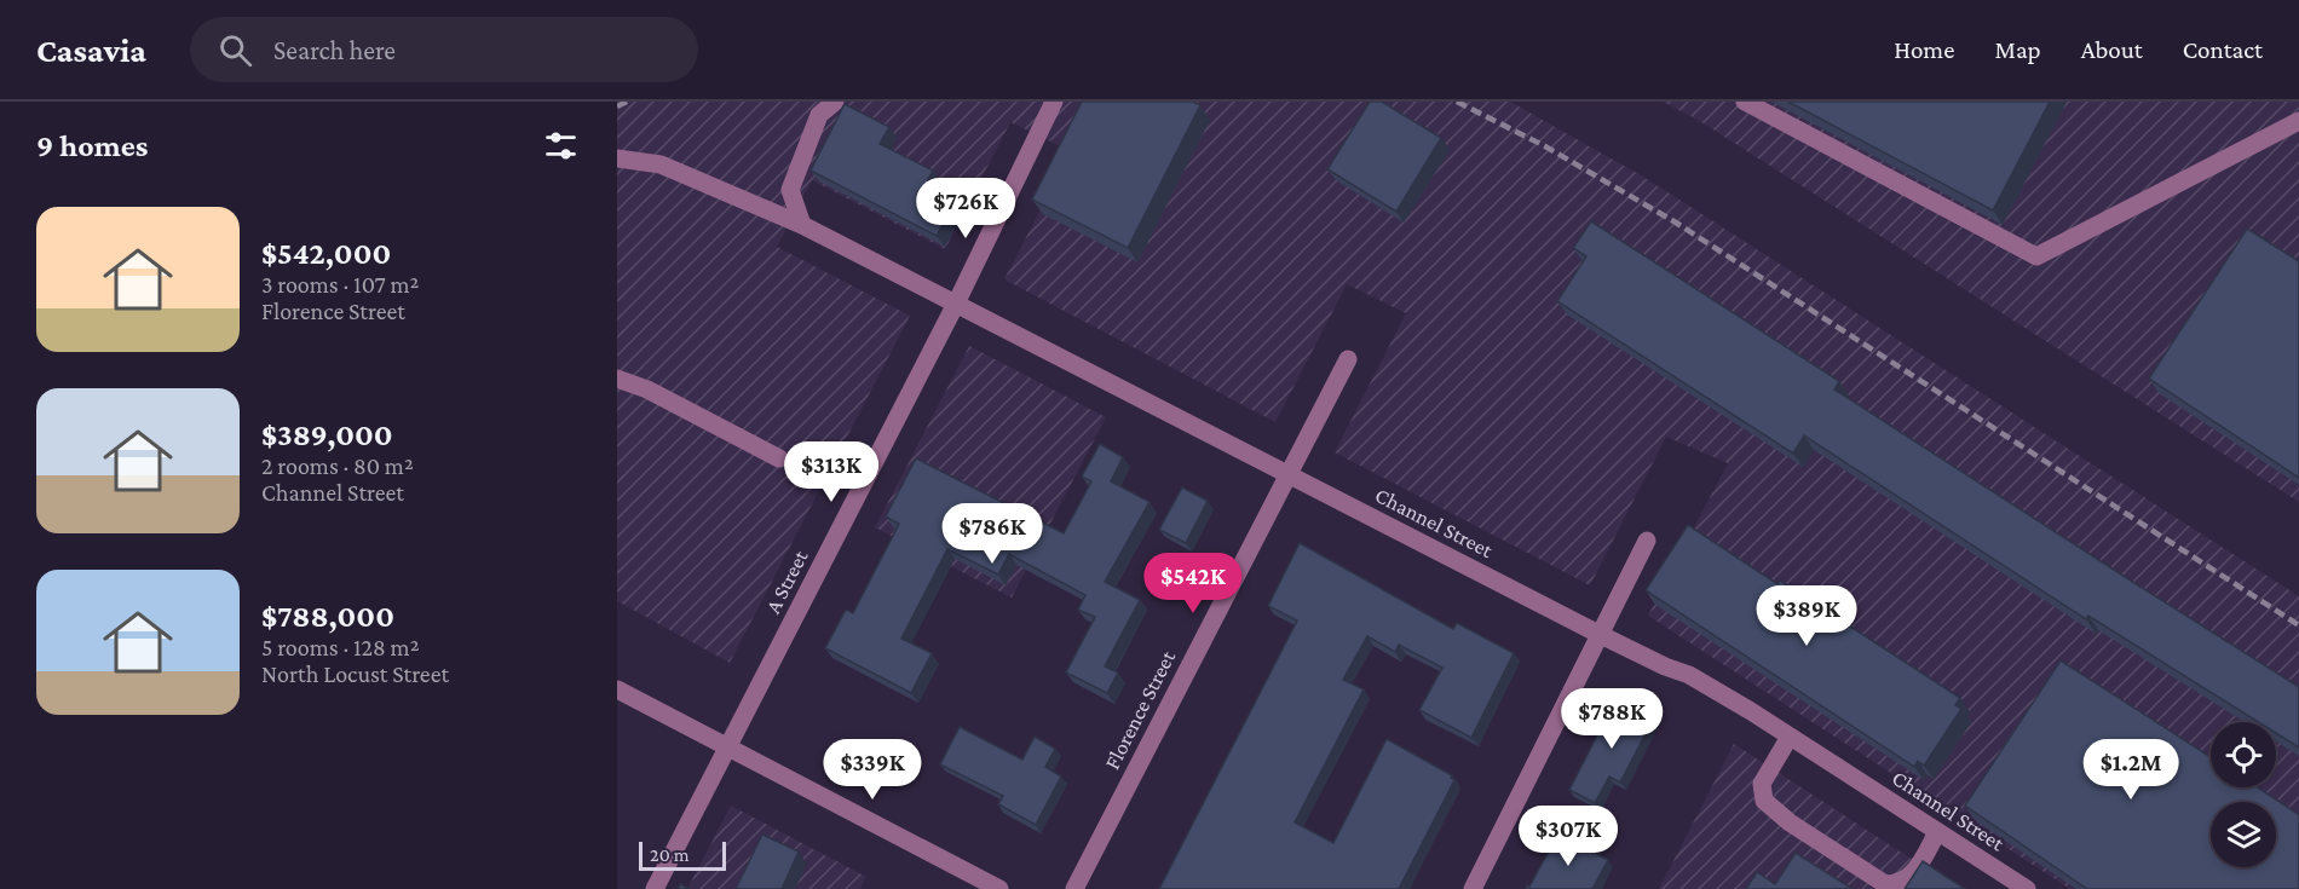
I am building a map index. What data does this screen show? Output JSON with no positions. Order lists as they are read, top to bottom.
{
  "streets": {
    "street": ["Channel Street", "A Street", "Florence Street"]
  },
  "crossings": [
    ["Channel Street", "A Street"],
    ["Channel Street", "Florence Street"]
  ],
  "scale_bar": "20 m",
  "page": {
    "header": "Casavia",
    "search": "Search here",
    "nav": [
      "Home",
      "Map",
      "About",
      "Contact"
    ],
    "heading": "9 homes",
    "price": [
      "$726K",
      "$313K",
      "$786K",
      "$542K",
      "$389K",
      "$788K",
      "$339K",
      "$1.2M",
      "$307K"
    ],
    "list": [
      {
        "name": "$542,000",
        "note": "3 rooms · 107 m² · Florence Street"
      },
      {
        "name": "$389,000",
        "note": "2 rooms · 80 m² · Channel Street"
      },
      {
        "name": "$788,000",
        "note": "5 rooms · 128 m² · North Locust Street"
      }
    ],
    "scale": "20 m"
  }
}
